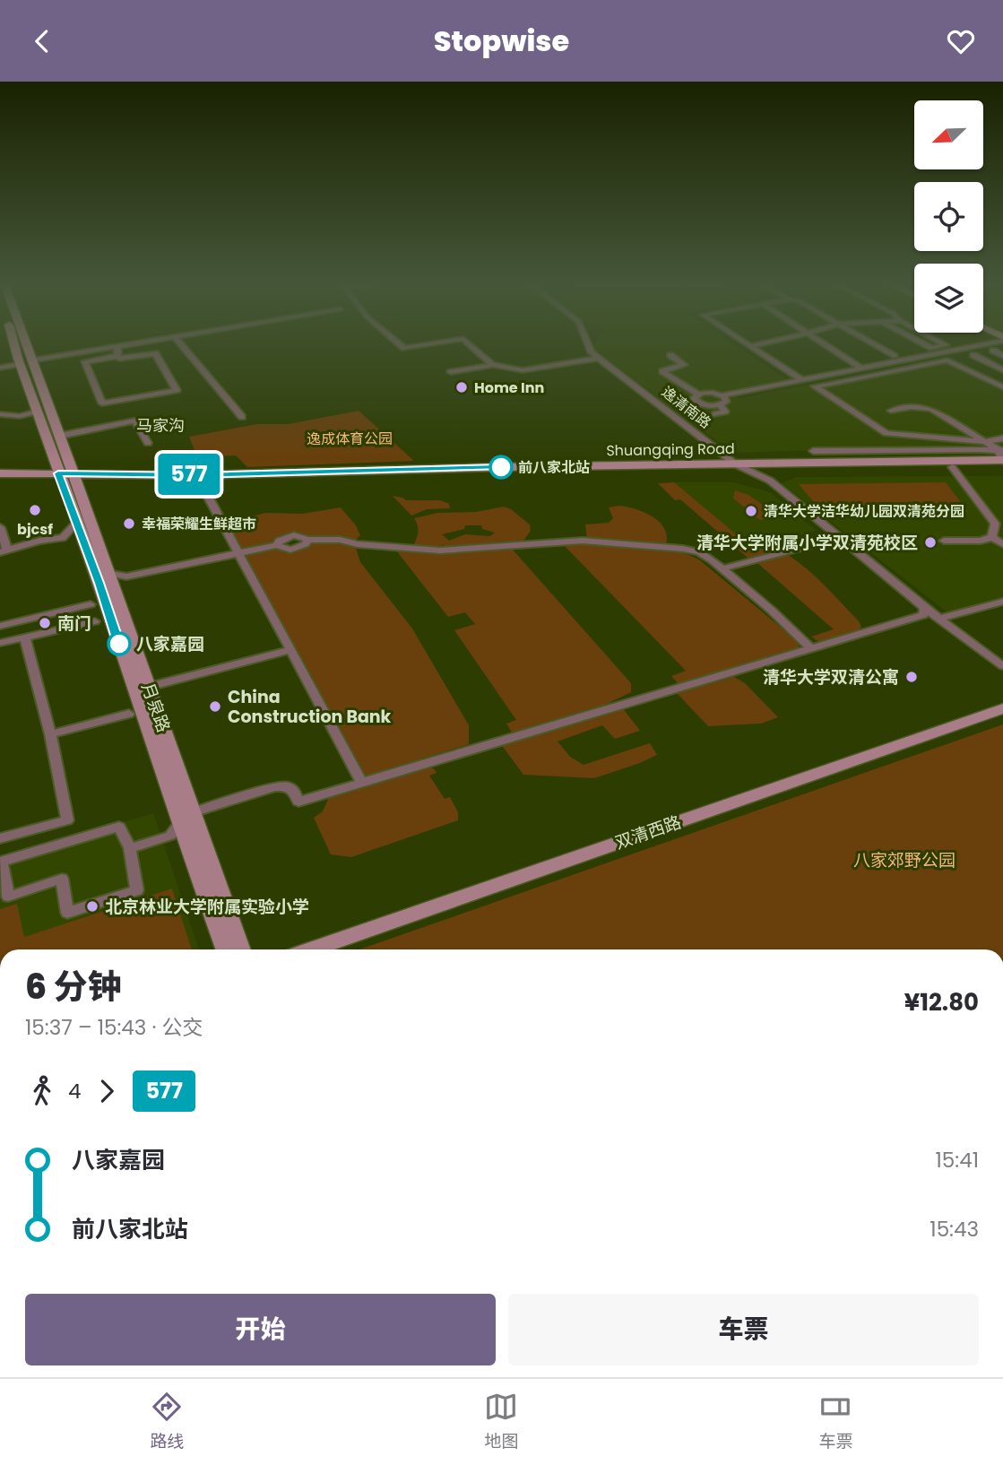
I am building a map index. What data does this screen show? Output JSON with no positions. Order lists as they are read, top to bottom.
{
  "streets": {
    "main road": ["Shuangqing Road", "月泉路", "双清西路"],
    "street": ["逸清南路"]
  },
  "crossings": [
    ["逸清南路", "Shuangqing Road"],
    ["Shuangqing Road", "月泉路"]
  ],
  "districts": ["马家沟"],
  "parks": ["逸成体育公园", "八家郊野公园"],
  "places": [
    "Home Inn",
    "前八家北站",
    "bjcsf",
    "清华大学洁华幼儿园双清苑分园",
    "幸福荣耀生鲜超市",
    "清华大学附属小学双清苑校区",
    "南门",
    "八家嘉园",
    "清华大学双清公寓",
    "China Construction Bank",
    "北京林业大学附属实验小学"
  ],
  "lines": ["bus line 577"],
  "north": "bottom left",
  "page": {
    "header": "Stopwise",
    "on_map": "577",
    "heading": ["6 分钟", "15:37 – 15:43 · 公交", "¥12.80"],
    "legs": ["4", "577"],
    "list": [
      {
        "name": "八家嘉园",
        "value": "15:41"
      },
      {
        "name": "前八家北站",
        "value": "15:43"
      }
    ],
    "buttons": ["开始", "车票"],
    "tabs": ["路线", "地图", "车票"]
  }
}
